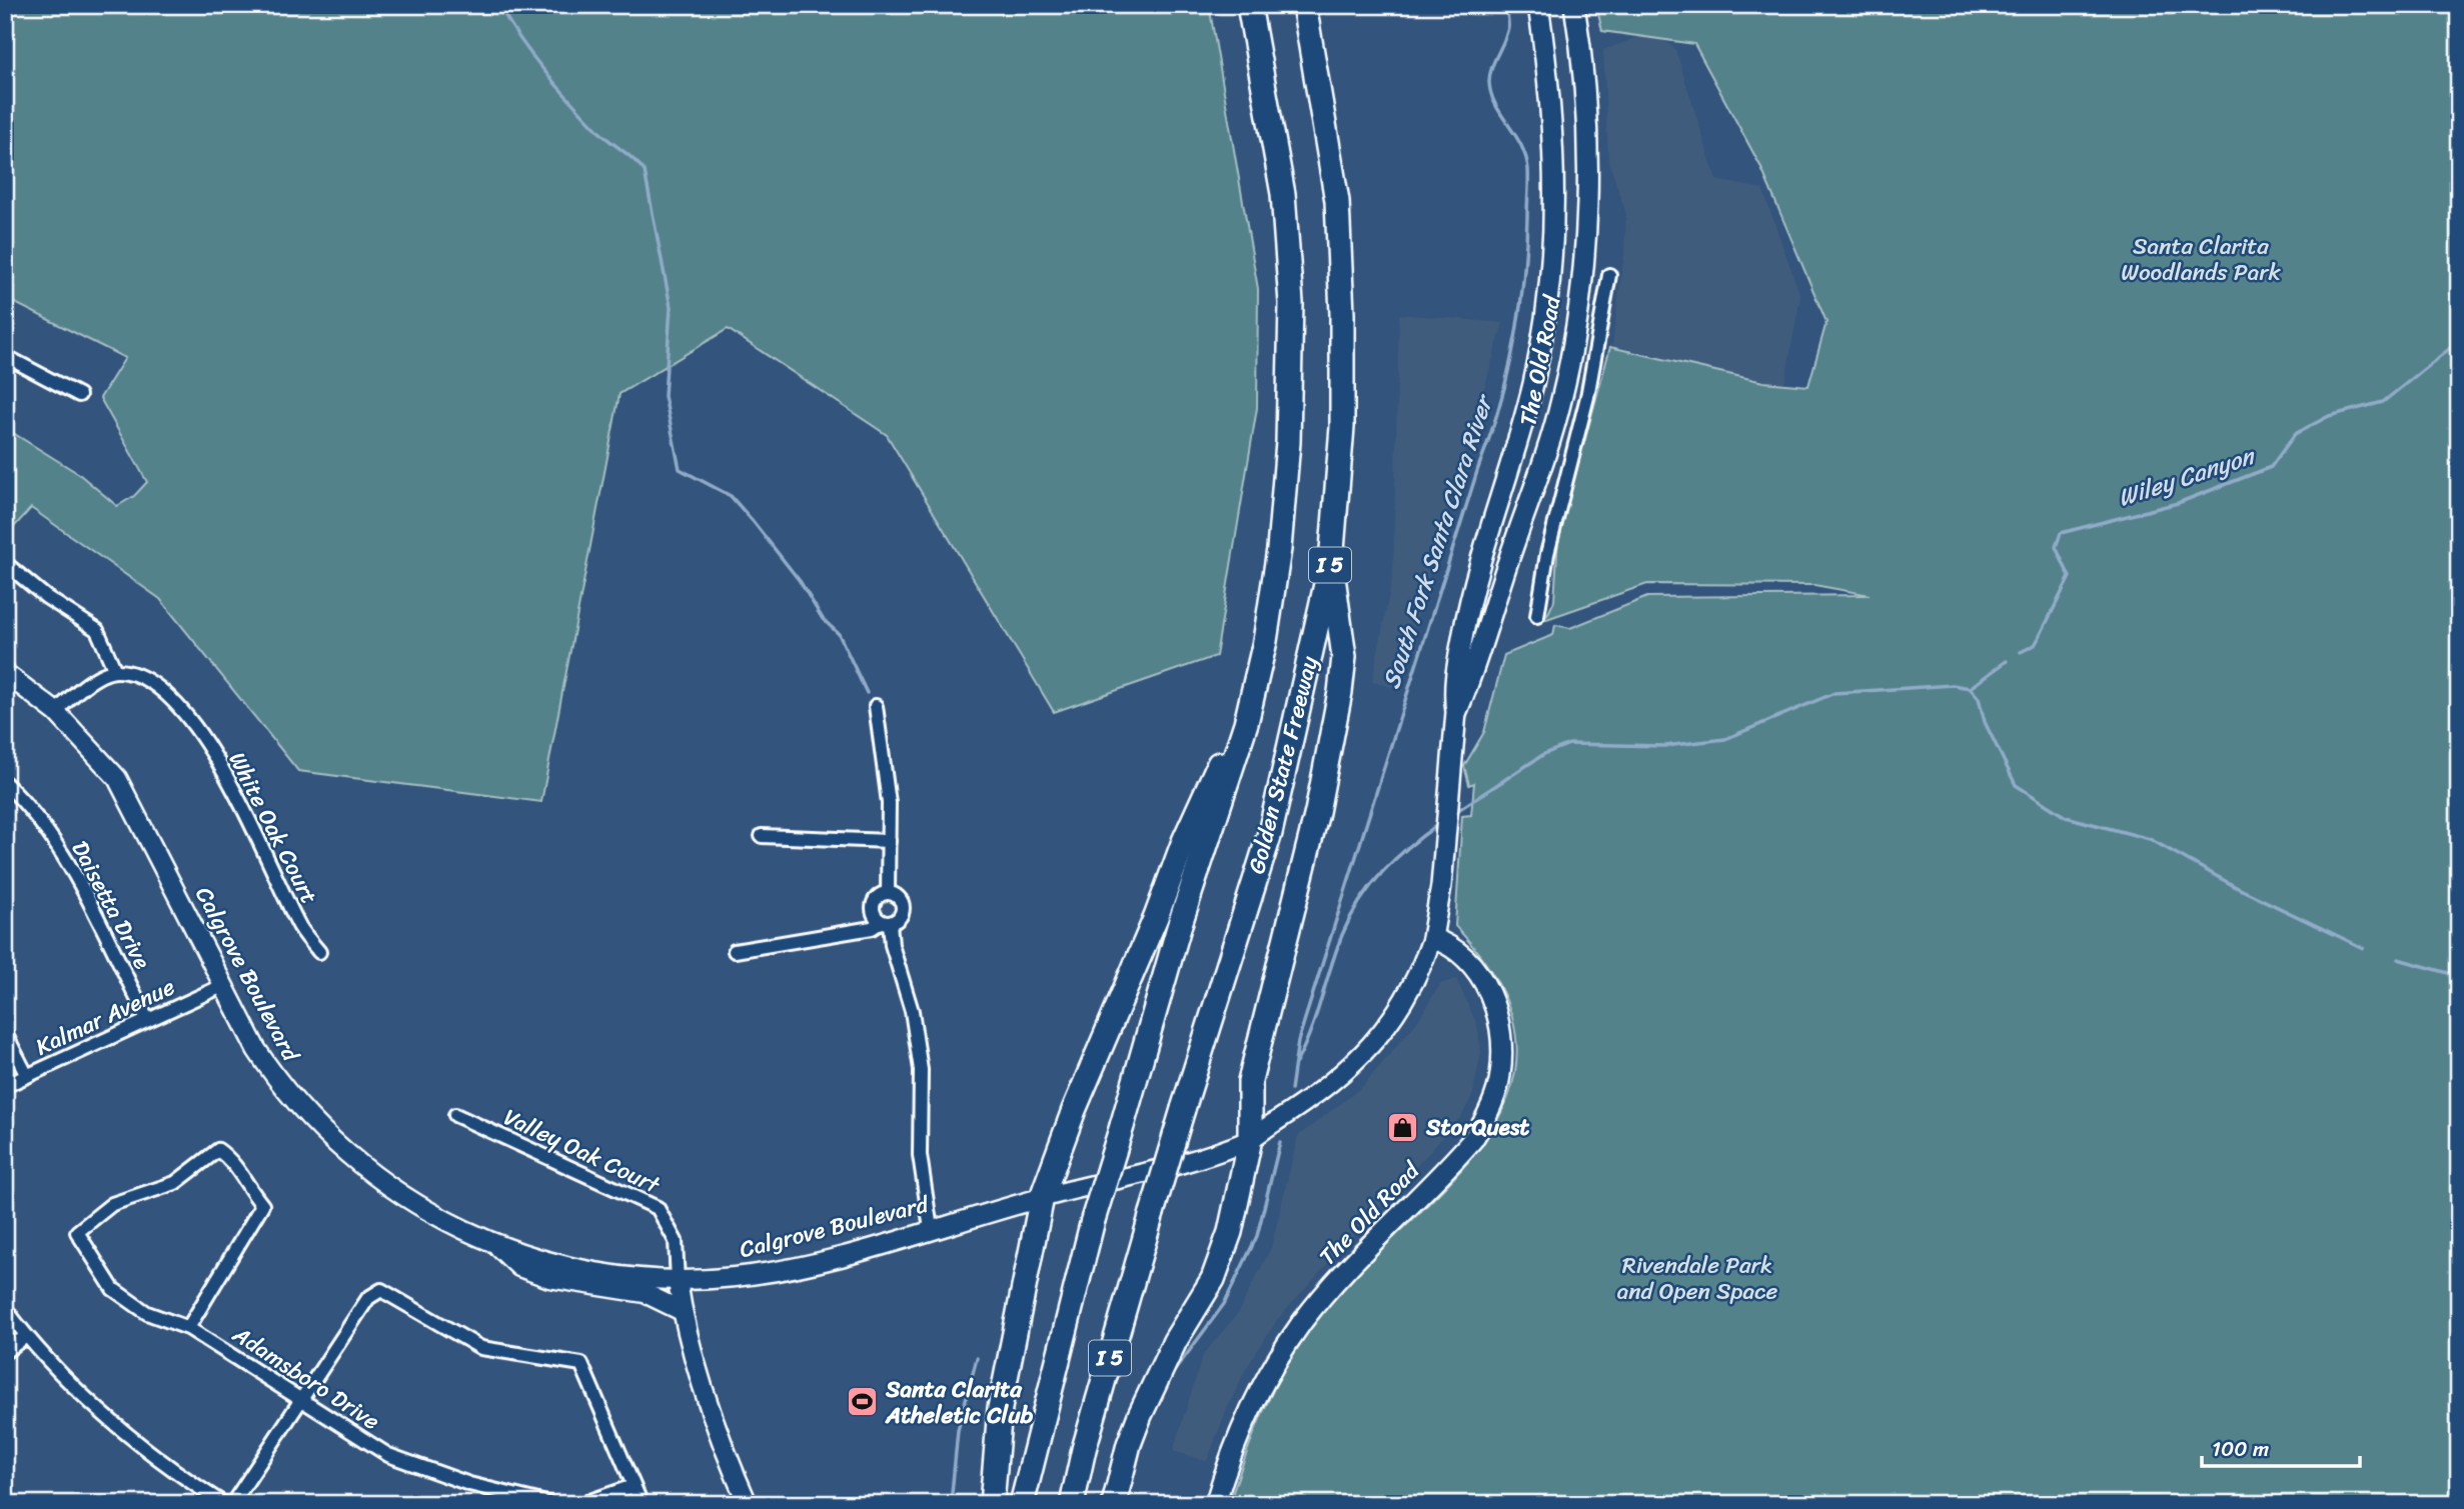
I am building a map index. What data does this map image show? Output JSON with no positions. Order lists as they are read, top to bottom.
{
  "streets": {
    "highway": ["I 5", "Golden State Freeway"],
    "main road": ["The Old Road"],
    "street": [
      "White Oak Court",
      "Daisetta Drive",
      "Calgrove Boulevard",
      "Kalmar Avenue",
      "Valley Oak Court",
      "Adamsboro Drive"
    ]
  },
  "crossings": [
    ["The Old Road", "Calgrove Boulevard"],
    ["Daisetta Drive", "Kalmar Avenue"],
    ["Calgrove Boulevard", "Kalmar Avenue"],
    ["Calgrove Boulevard", "Valley Oak Court"]
  ],
  "water": ["Wiley Canyon", "South Fork Santa Clara River"],
  "parks": ["Santa Clarita Woodlands Park", "Rivendale Park and Open Space"],
  "places": {
    "shop": ["StorQuest"],
    "sports": ["Santa Clarita Atheletic Club"]
  },
  "scale_bar": "100 m"
}
